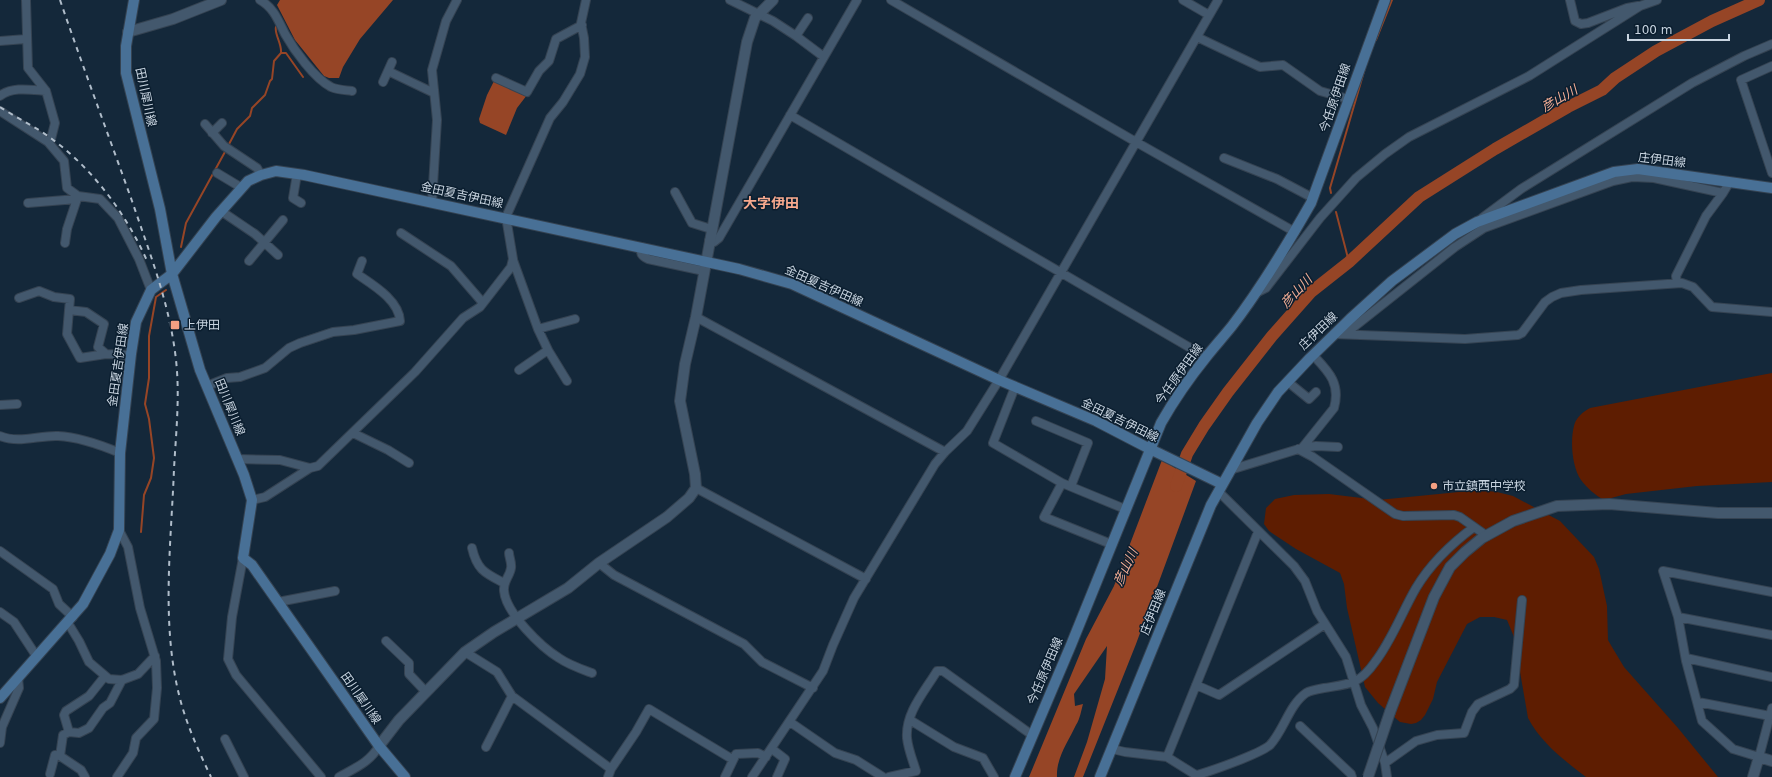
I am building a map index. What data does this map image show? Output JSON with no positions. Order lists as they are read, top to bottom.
{
  "streets": {
    "main road": [
      "田川犀川線",
      "今任原伊田線",
      "庄伊田線",
      "金田夏吉伊田線"
    ]
  },
  "crossings": [
    ["田川犀川線", "金田夏吉伊田線"],
    ["今任原伊田線", "金田夏吉伊田線"],
    ["庄伊田線", "金田夏吉伊田線"]
  ],
  "districts": ["大字伊田"],
  "water": ["彦山川"],
  "places": {
    "transit": ["上伊田"],
    "other": ["市立鎮西中学校"]
  },
  "scale_bar": "100 m"
}
